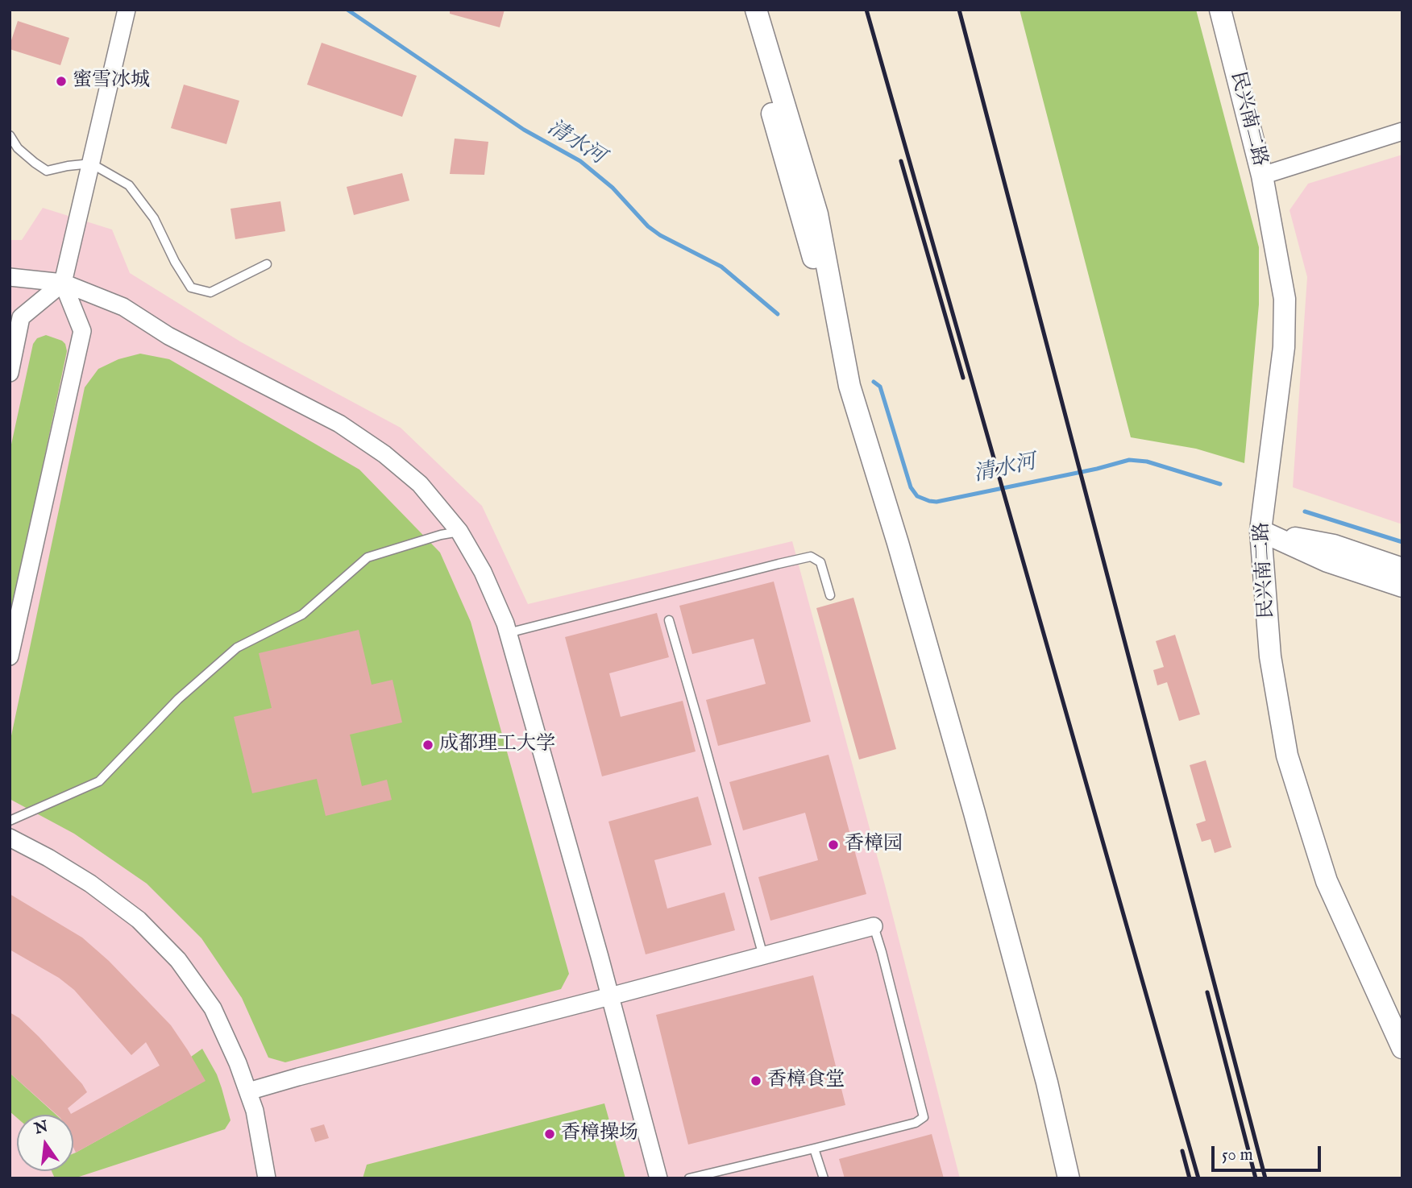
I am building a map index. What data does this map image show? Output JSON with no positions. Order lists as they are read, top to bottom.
{
  "streets": {
    "street": ["民兴南二路"]
  },
  "water": ["清水河"],
  "places": [
    "蜜雪冰城",
    "成都理工大学",
    "香樟园",
    "香樟食堂",
    "香樟操场"
  ],
  "scale_bar": "50 m",
  "north": "top"
}
